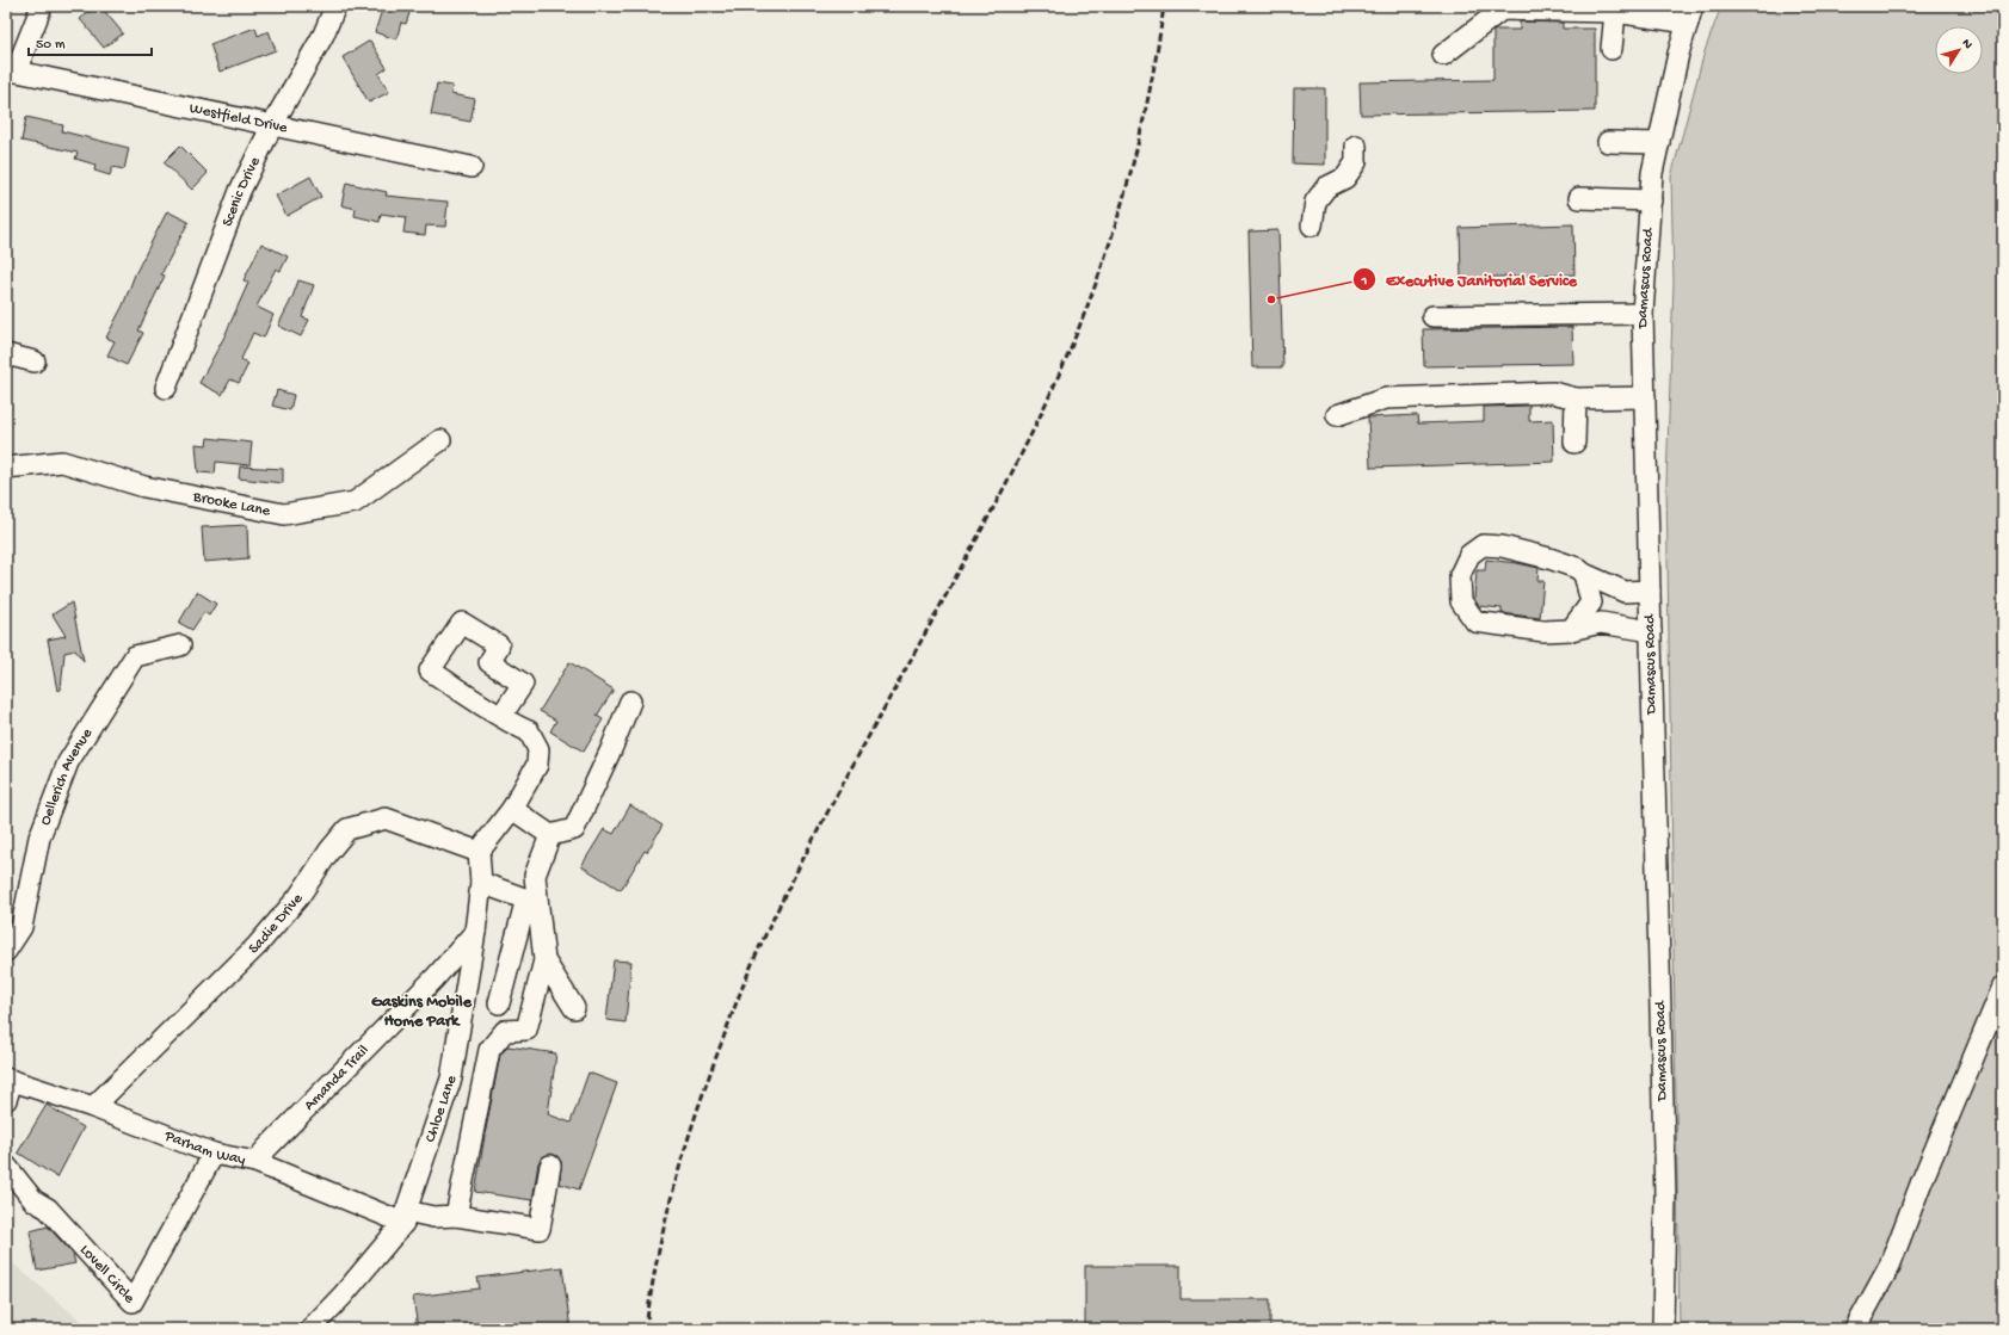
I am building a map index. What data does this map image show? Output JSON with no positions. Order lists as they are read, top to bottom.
{
  "streets": {
    "street": [
      "Westfield Drive",
      "Scenic Drive",
      "Damascus Road",
      "Brooke Lane",
      "Oellerich Avenue",
      "Sadie Drive",
      "Amanda Trail",
      "Chloe Lane",
      "Parham Way",
      "Lovell Circle"
    ]
  },
  "crossings": [
    ["Westfield Drive", "Scenic Drive"],
    ["Sadie Drive", "Chloe Lane"],
    ["Sadie Drive", "Parham Way"],
    ["Amanda Trail", "Chloe Lane"],
    ["Amanda Trail", "Parham Way"],
    ["Chloe Lane", "Parham Way"],
    ["Parham Way", "Lovell Circle"]
  ],
  "districts": ["Gaskins Mobile Home Park"],
  "places": ["Executive Janitorial Service"],
  "scale_bar": "50 m",
  "north": "top right"
}
